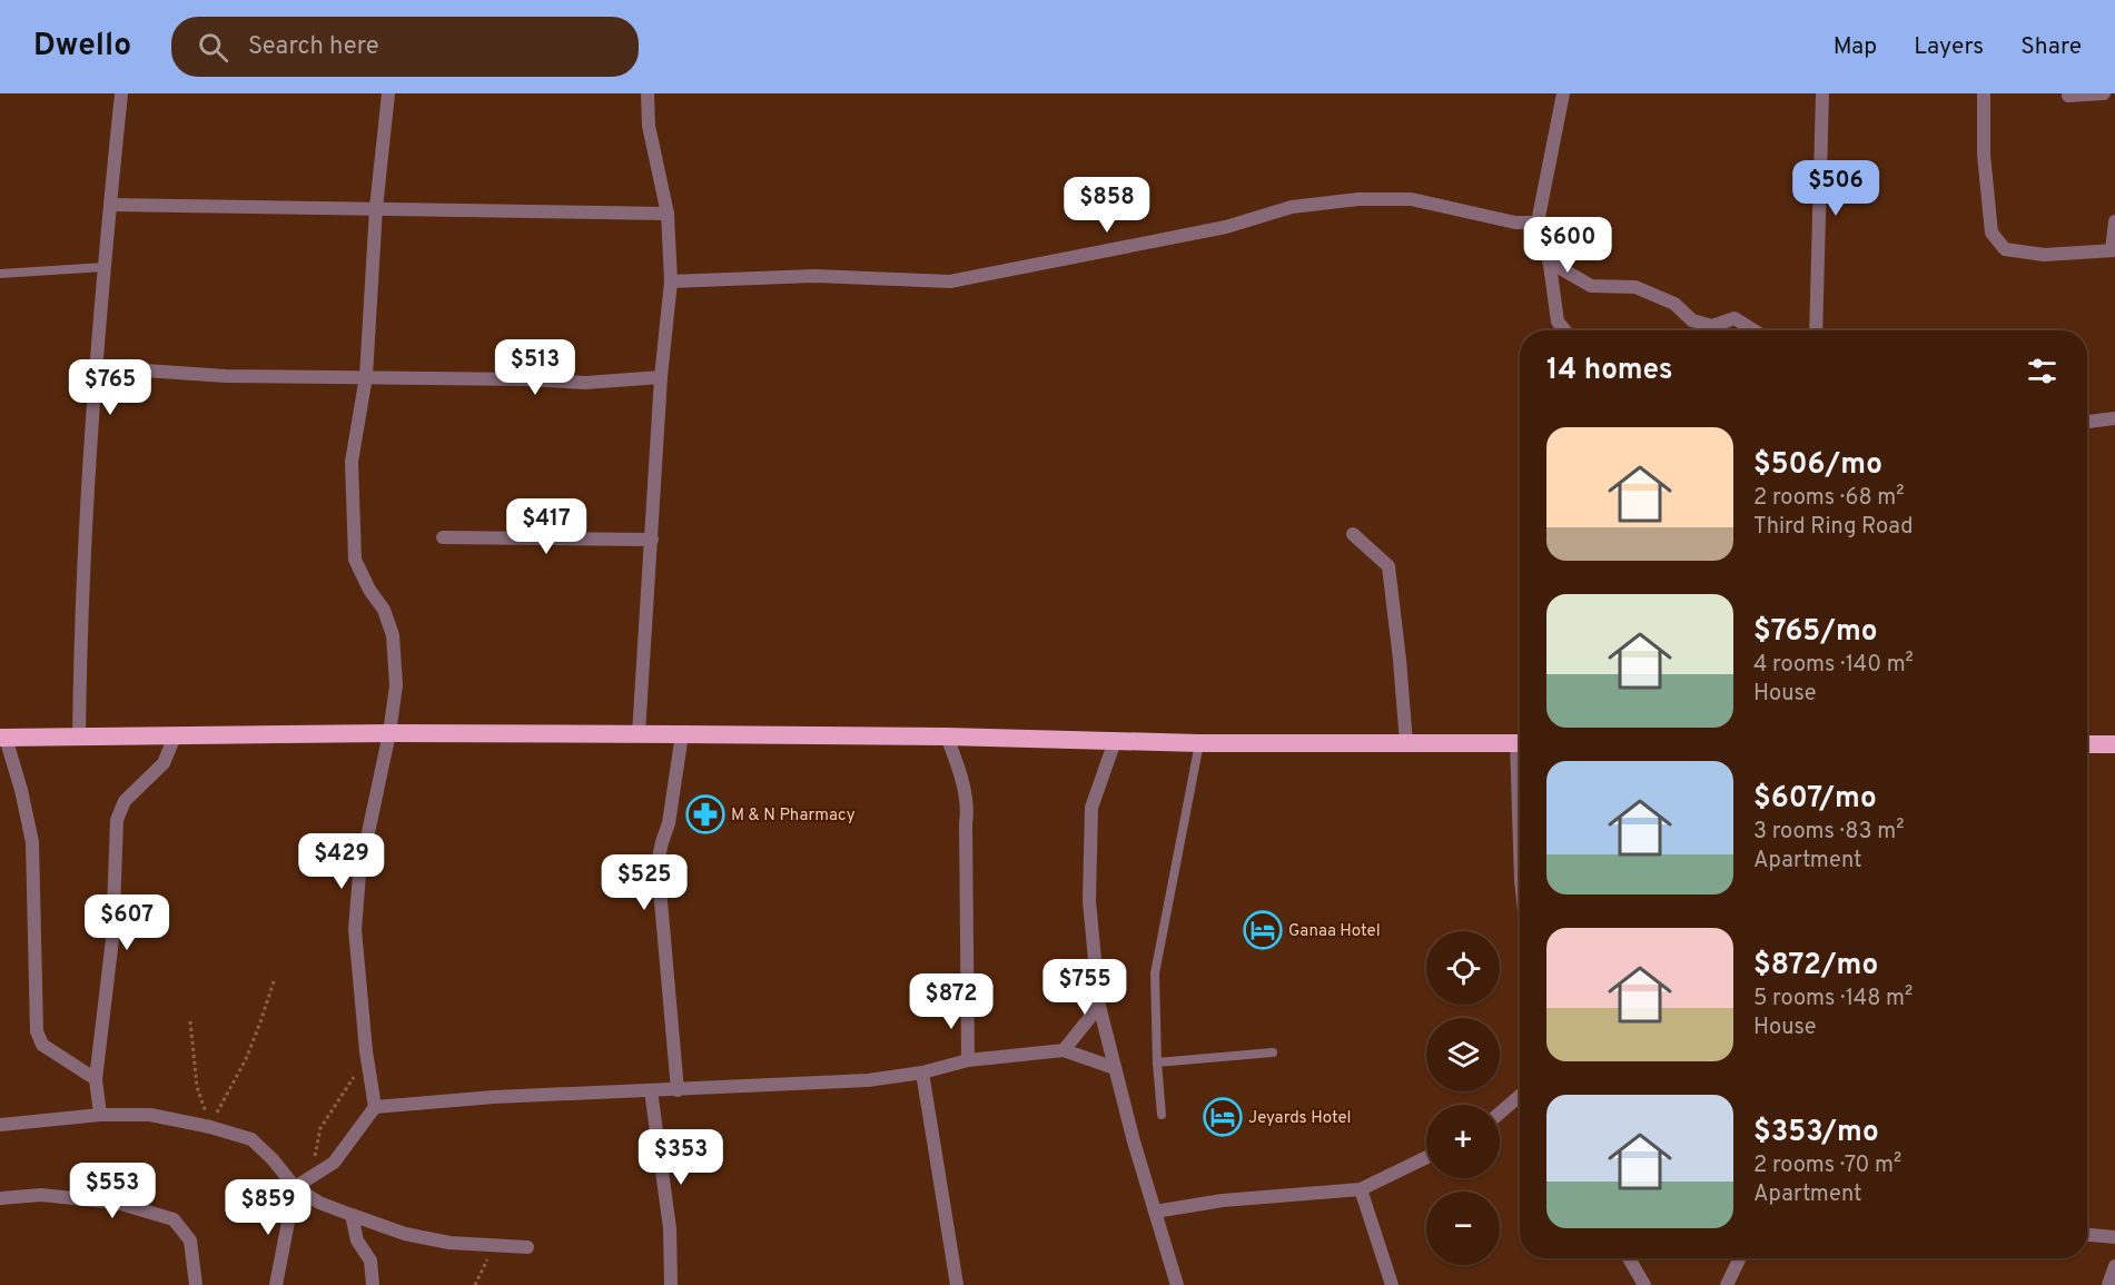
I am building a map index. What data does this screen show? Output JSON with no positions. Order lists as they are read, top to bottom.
{
  "places": {
    "pharmacy": ["M & N Pharmacy"],
    "hotel": ["Ganaa Hotel", "Jeyards Hotel"]
  },
  "page": {
    "header": "Dwello",
    "search": "Search here",
    "nav": ["Map", "Layers", "Share"],
    "price": [
      "$506",
      "$858",
      "$600",
      "$513",
      "$765",
      "$417",
      "$429",
      "$525",
      "$607",
      "$755",
      "$872",
      "$353",
      "$553",
      "$859"
    ],
    "heading": "14 homes",
    "list": [
      {
        "name": "$506/mo",
        "note": "2 rooms · 68 m² · Third Ring Road"
      },
      {
        "name": "$765/mo",
        "note": "4 rooms · 140 m² · House"
      },
      {
        "name": "$607/mo",
        "note": "3 rooms · 83 m² · Apartment"
      },
      {
        "name": "$872/mo",
        "note": "5 rooms · 148 m² · House"
      },
      {
        "name": "$353/mo",
        "note": "2 rooms · 70 m² · Apartment"
      }
    ],
    "map_buttons": ["+", "−"]
  }
}
